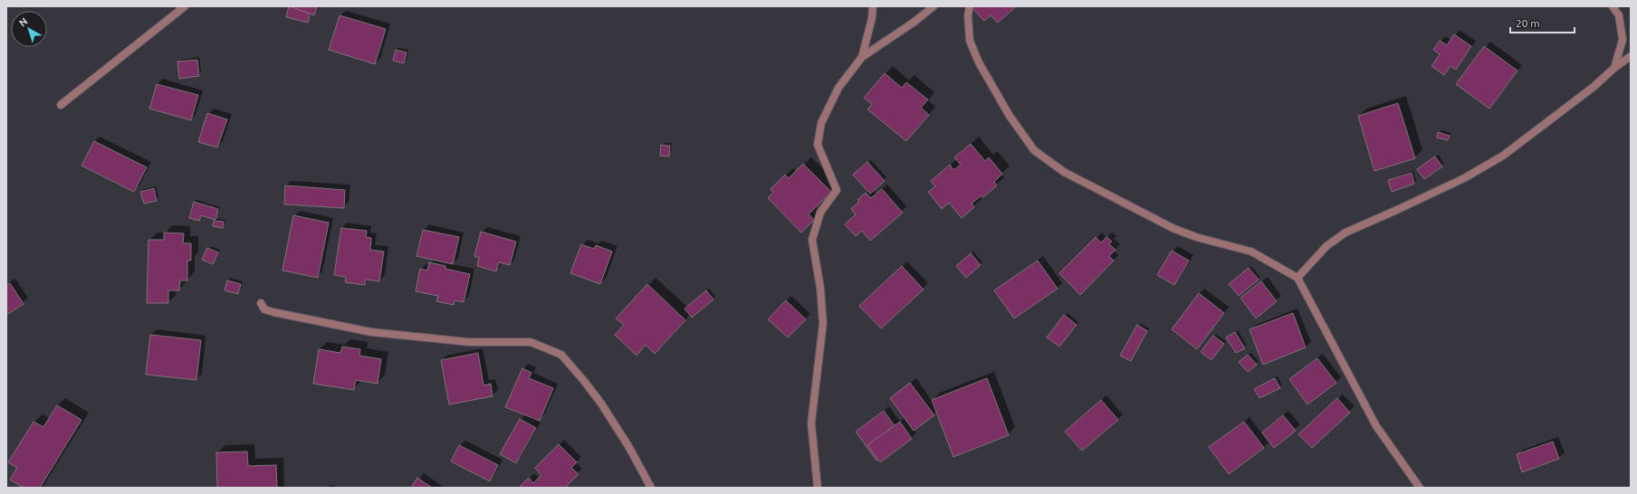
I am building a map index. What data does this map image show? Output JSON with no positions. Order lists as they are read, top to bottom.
{
  "scale_bar": "20 m",
  "north": "top left"
}
